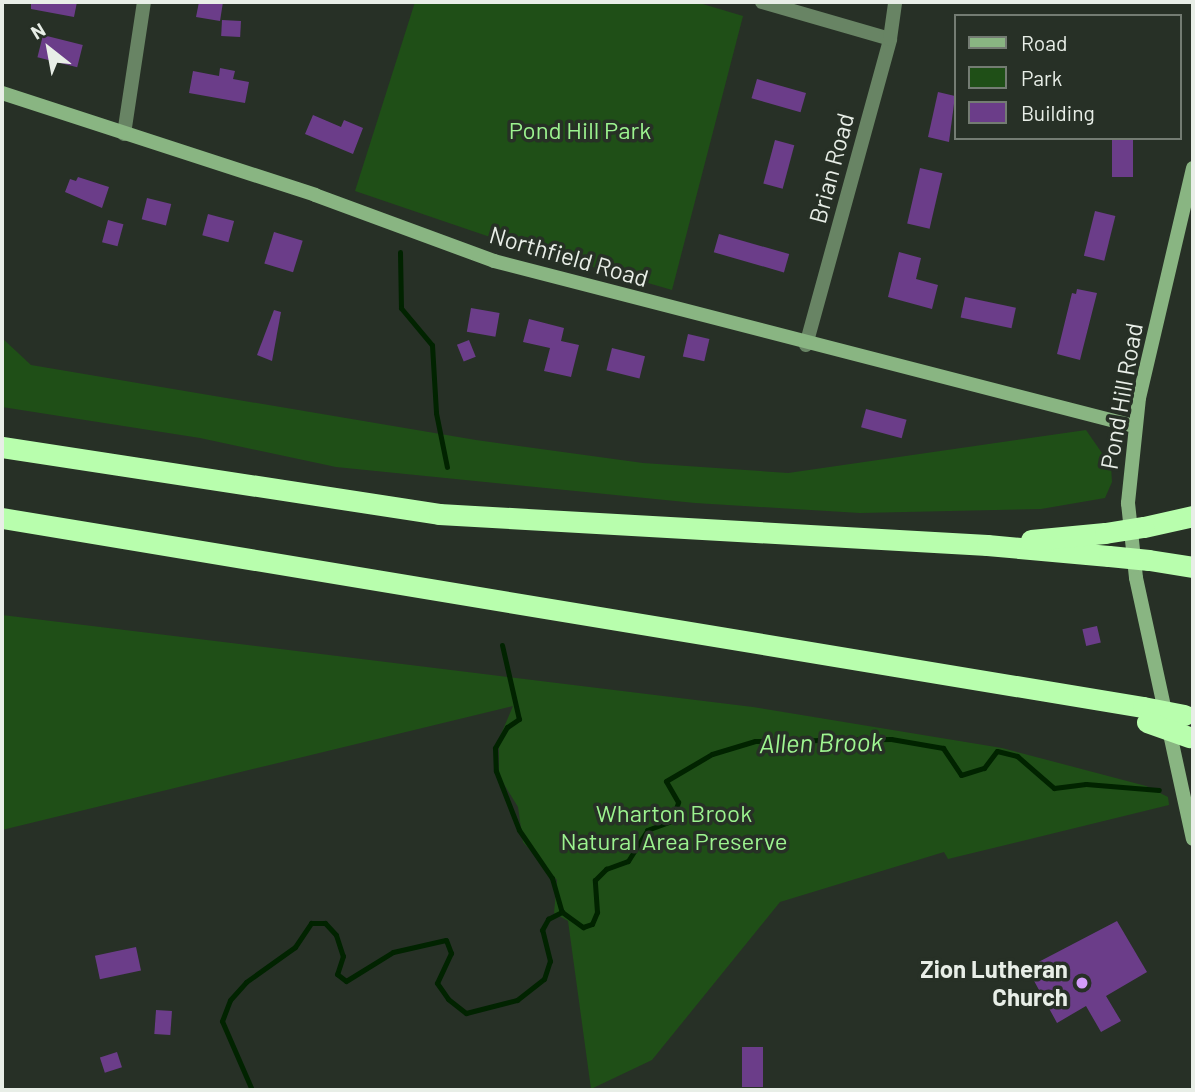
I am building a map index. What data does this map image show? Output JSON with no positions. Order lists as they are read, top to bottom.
{
  "streets": {
    "street": ["Brian Road", "Northfield Road", "Pond Hill Road"]
  },
  "crossings": [
    ["Brian Road", "Northfield Road"],
    ["Northfield Road", "Pond Hill Road"]
  ],
  "water": ["Allen Brook"],
  "parks": ["Pond Hill Park", "Wharton Brook Natural Area Preserve"],
  "places": ["Zion Lutheran Church"],
  "legend": ["Road", "Park", "Building"],
  "north": "top left"
}
